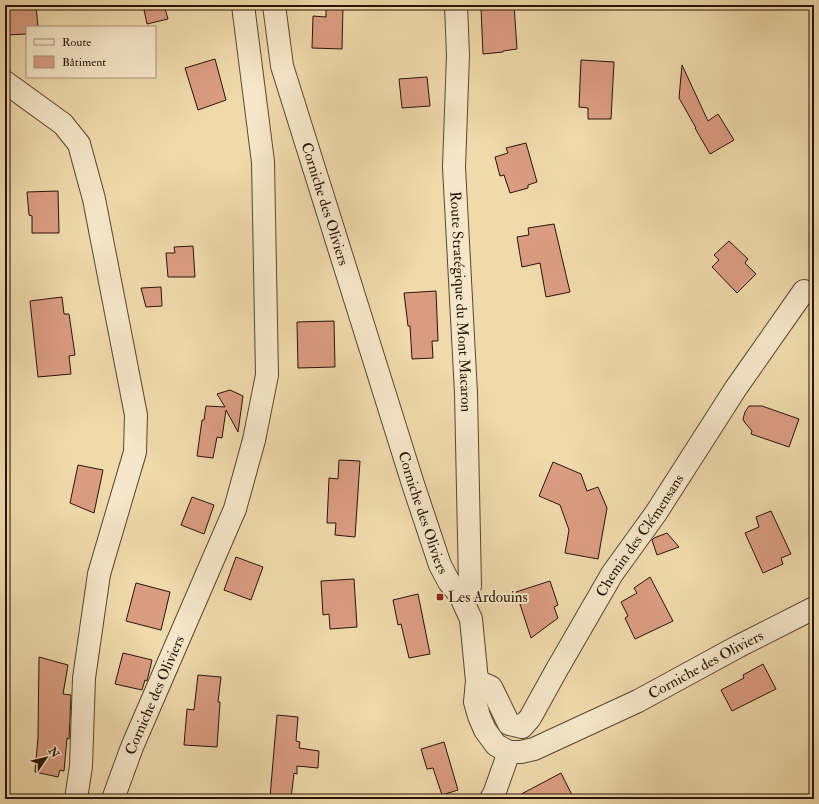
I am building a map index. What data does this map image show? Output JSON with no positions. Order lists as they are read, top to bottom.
{
  "streets": {
    "street": ["Corniche des Oliviers", "Route Stratégique du Mont Macaron", "Chemin des Clémensans"]
  },
  "crossings": [
    ["Corniche des Oliviers", "Route Stratégique du Mont Macaron"],
    ["Corniche des Oliviers", "Chemin des Clémensans"]
  ],
  "places": {
    "transit": ["Les Ardouins"]
  },
  "legend": ["Route", "Bâtiment"],
  "north": "top right"
}
